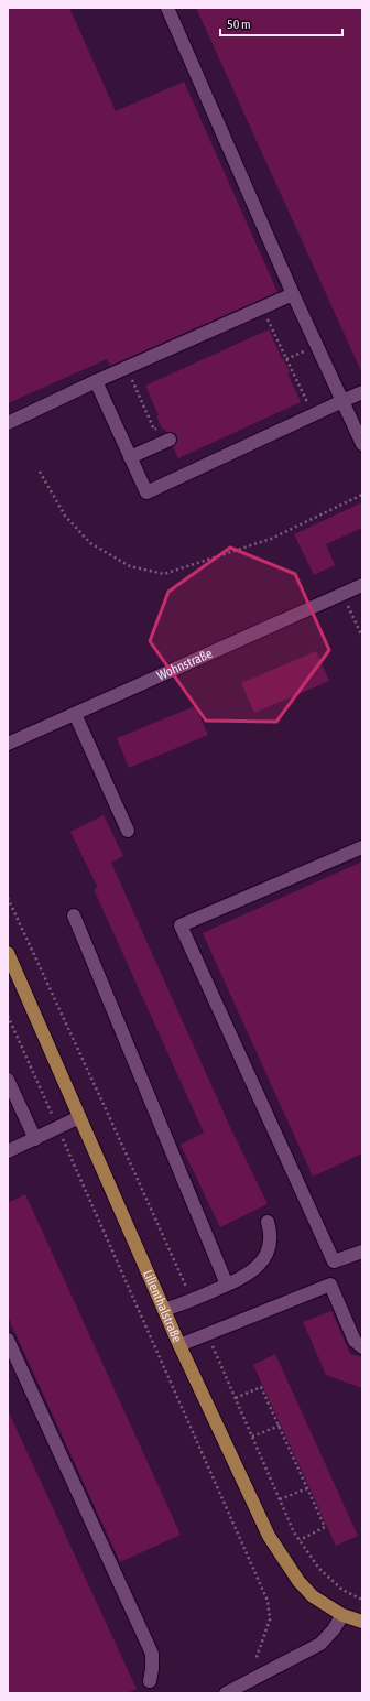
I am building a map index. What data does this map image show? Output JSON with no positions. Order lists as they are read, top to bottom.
{
  "streets": {
    "main road": ["Lilienthalstraße"],
    "street": ["Wohnstraße"]
  },
  "scale_bar": "50 m"
}
